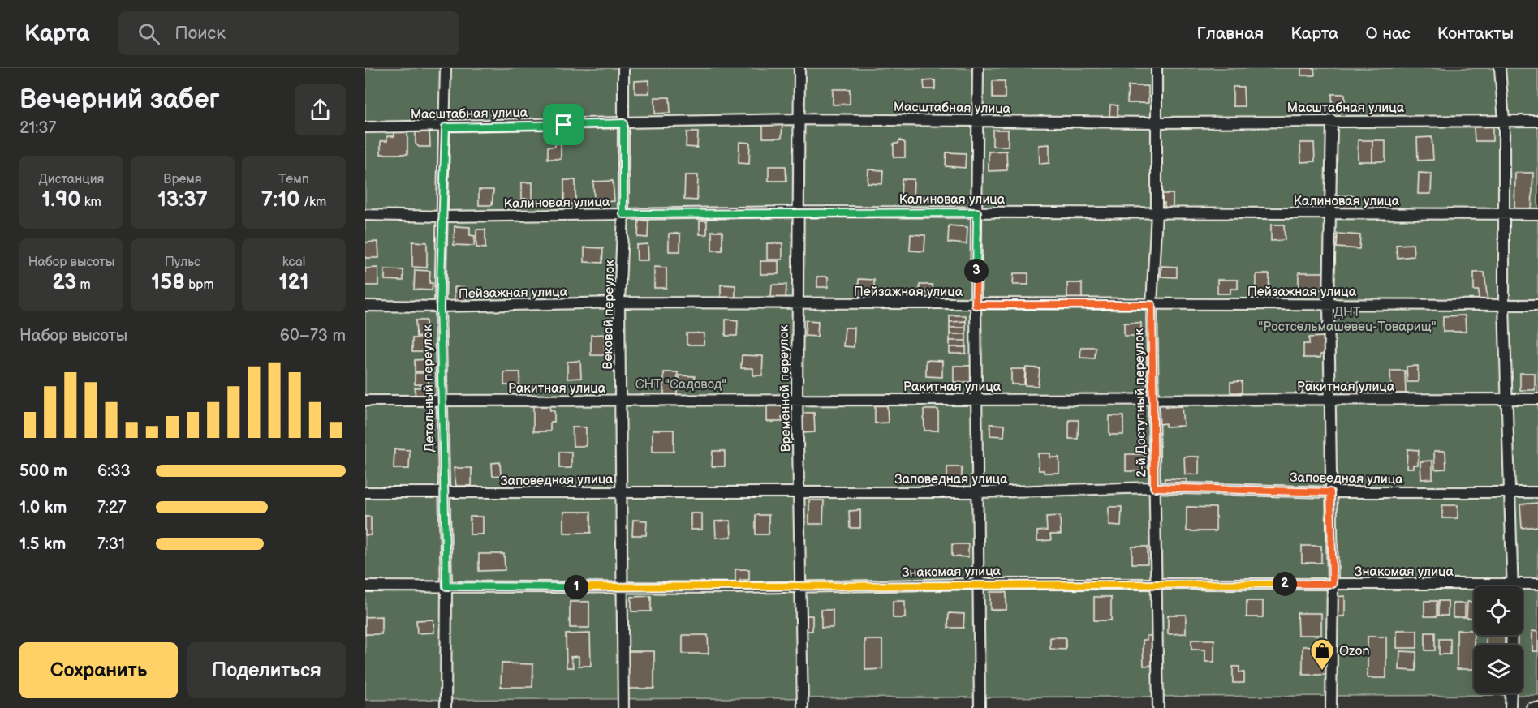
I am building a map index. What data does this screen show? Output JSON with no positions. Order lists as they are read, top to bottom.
{
  "streets": {
    "street": [
      "Масштабная улица",
      "Калиновая улица",
      "Пейзажная улица",
      "Вековой переулок",
      "Ракитная улица",
      "Детальный переулок",
      "Временной переулок",
      "2-й Доступный переулок",
      "Заповедная улица",
      "Знакомая улица"
    ]
  },
  "crossings": [
    ["Масштабная улица", "Вековой переулок"],
    ["Масштабная улица", "Детальный переулок"],
    ["Масштабная улица", "Временной переулок"],
    ["Масштабная улица", "2-й Доступный переулок"],
    ["Калиновая улица", "Вековой переулок"],
    ["Калиновая улица", "Детальный переулок"],
    ["Калиновая улица", "Временной переулок"],
    ["Калиновая улица", "2-й Доступный переулок"],
    ["Пейзажная улица", "Вековой переулок"],
    ["Пейзажная улица", "Детальный переулок"],
    ["Пейзажная улица", "Временной переулок"],
    ["Пейзажная улица", "2-й Доступный переулок"],
    ["Вековой переулок", "Ракитная улица"],
    ["Вековой переулок", "Заповедная улица"],
    ["Вековой переулок", "Знакомая улица"],
    ["Ракитная улица", "Детальный переулок"],
    ["Ракитная улица", "Временной переулок"],
    ["Ракитная улица", "2-й Доступный переулок"],
    ["Детальный переулок", "Заповедная улица"],
    ["Детальный переулок", "Знакомая улица"],
    ["Временной переулок", "Заповедная улица"],
    ["Временной переулок", "Знакомая улица"],
    ["2-й Доступный переулок", "Заповедная улица"],
    ["2-й Доступный переулок", "Знакомая улица"]
  ],
  "parks": ["ДНТ \"Ростсельмашевец-Товарищ\"", "СНТ \"Садовод\""],
  "places": {
    "shop": ["Ozon"]
  },
  "page": {
    "header": "Карта",
    "search": "Поиск",
    "nav": [
      "Главная",
      "Карта",
      "О нас",
      "Контакты"
    ],
    "heading": ["Вечерний забег", "21:37"],
    "stats": [
      ["Дистанция", "1.90 km"],
      ["Время", "13:37"],
      ["Темп", "7:10 /km"],
      ["Набор высоты", "23 m"],
      ["Пульс", "158 bpm"],
      ["kcal", "121"]
    ],
    "pins": ["3", "2", "1"],
    "chart": ["Набор высоты", "60–73 m"],
    "list": [
      {
        "name": "500 m",
        "note": "6:33"
      },
      {
        "name": "1.0 km",
        "note": "7:27"
      },
      {
        "name": "1.5 km",
        "note": "7:31"
      }
    ],
    "buttons": ["Сохранить", "Поделиться"]
  }
}
